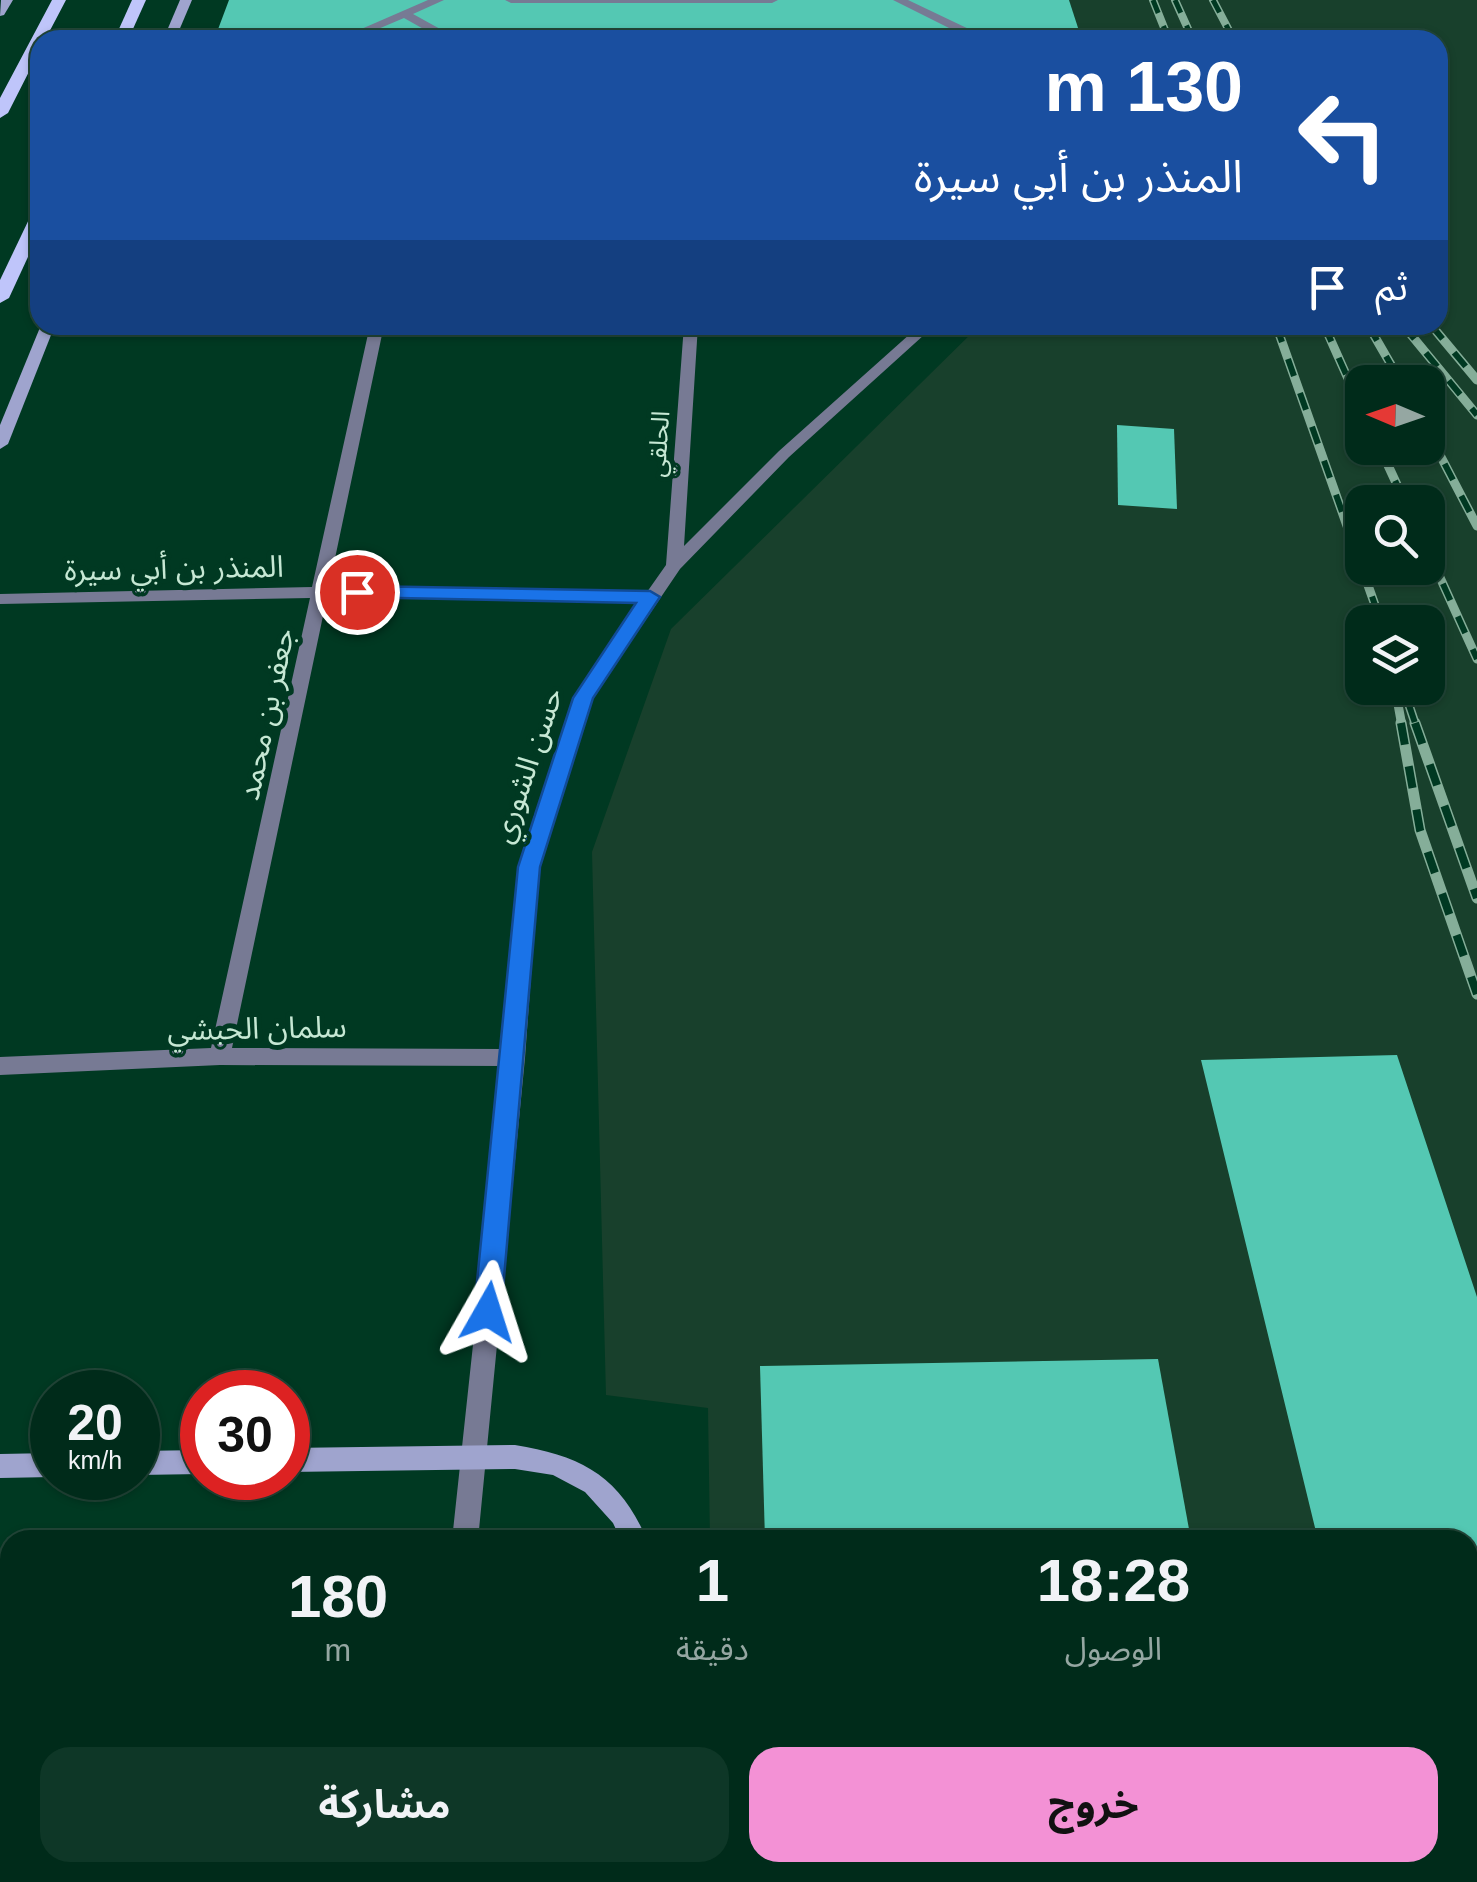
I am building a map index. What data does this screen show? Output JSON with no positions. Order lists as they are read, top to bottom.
{
  "streets": {
    "street": [
      "الحلقي",
      "المنذر بن أبي سيرة",
      "جعفر بن محمد",
      "حسن الشوري",
      "سلمان الحبشي"
    ]
  },
  "crossings": [
    ["الحلقي", "حسن الشوري"],
    ["المنذر بن أبي سيرة", "جعفر بن محمد"],
    ["المنذر بن أبي سيرة", "حسن الشوري"],
    ["جعفر بن محمد", "سلمان الحبشي"],
    ["حسن الشوري", "سلمان الحبشي"]
  ],
  "north": "left",
  "page": {
    "turn": ["130 m", "المنذر بن أبي سيرة"],
    "then": "ثم",
    "speed": "20 km/h",
    "limit": "30",
    "eta": [
      "18:28",
      "الوصول",
      "1",
      "دقيقة",
      "180",
      "m"
    ],
    "buttons": ["خروج", "مشاركة"]
  }
}
